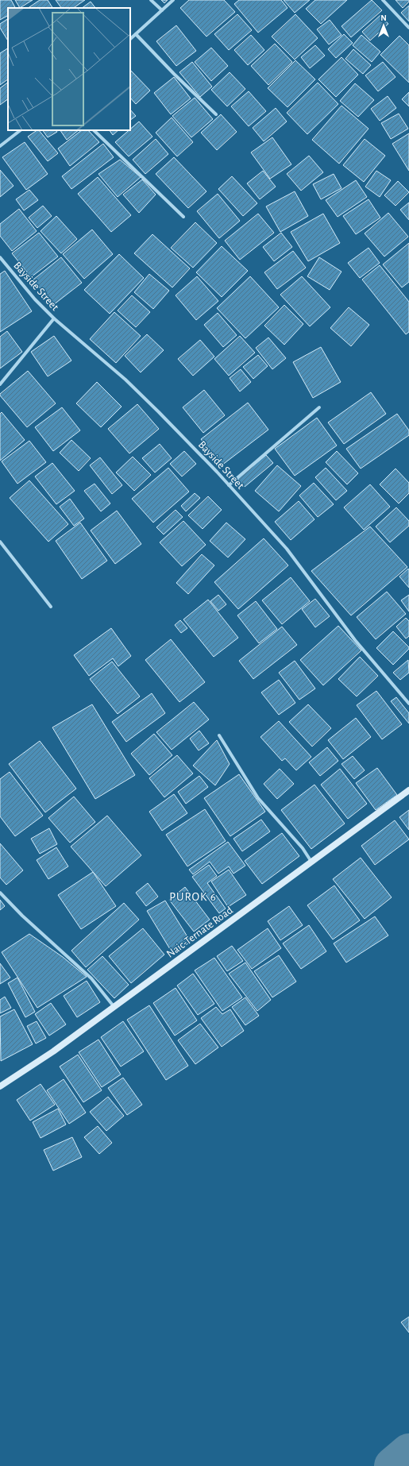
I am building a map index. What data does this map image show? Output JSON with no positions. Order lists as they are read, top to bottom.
{
  "streets": {
    "main road": ["Naic-Ternate Road"],
    "street": ["Bayside Street"]
  },
  "districts": ["PUROK 6"],
  "north": "top"
}
